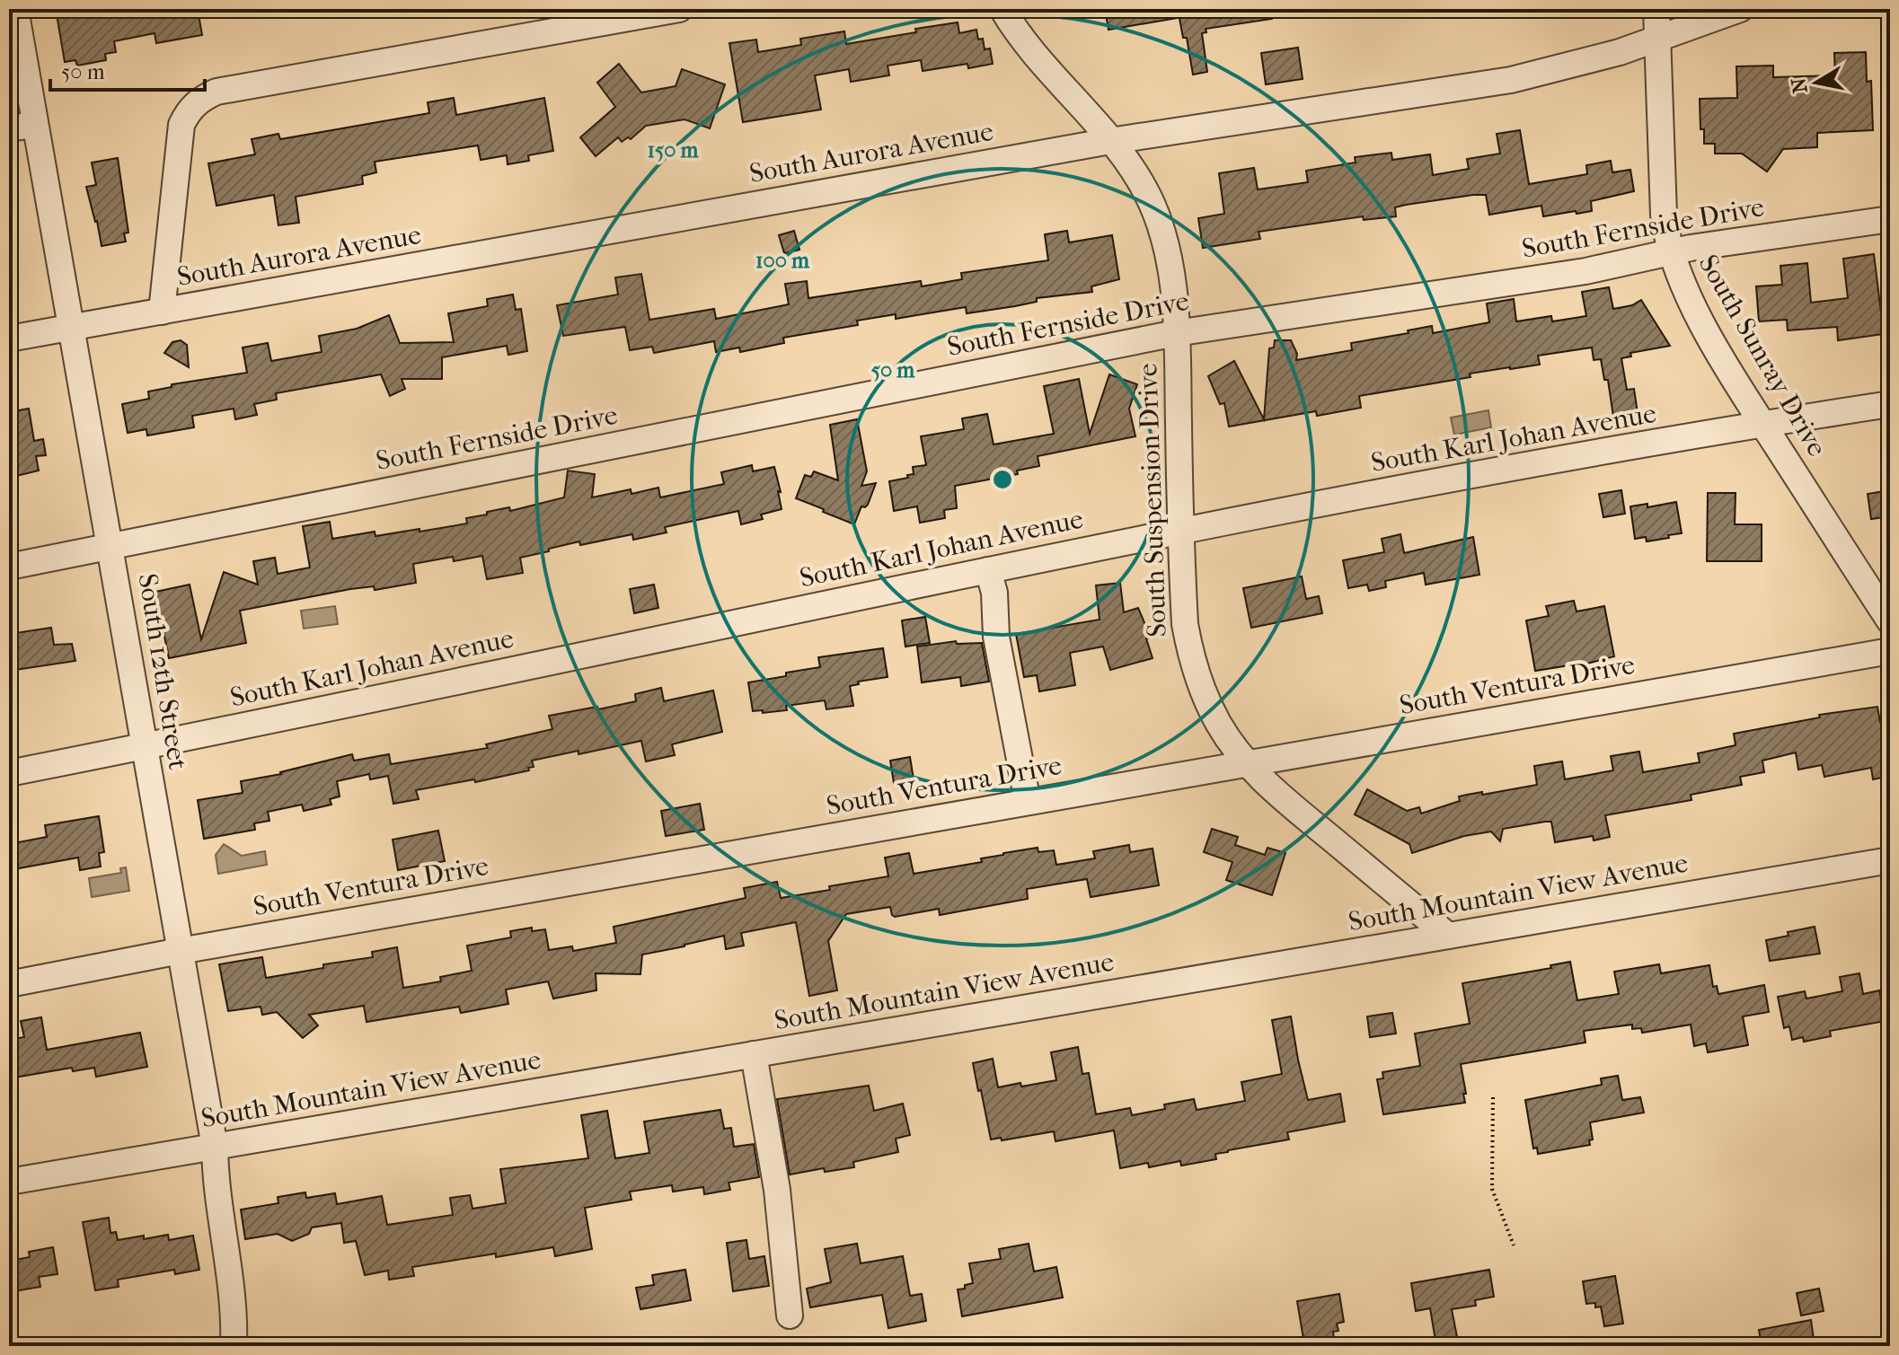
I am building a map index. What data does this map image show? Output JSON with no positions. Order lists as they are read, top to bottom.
{
  "streets": {
    "street": [
      "South Aurora Avenue",
      "South Fernside Drive",
      "South Sunray Drive",
      "South Karl Johan Avenue",
      "South Suspension Drive",
      "South 12th Street",
      "South Ventura Drive",
      "South Mountain View Avenue"
    ]
  },
  "crossings": [
    ["South Aurora Avenue", "South Sunray Drive"],
    ["South Aurora Avenue", "South Suspension Drive"],
    ["South Aurora Avenue", "South 12th Street"],
    ["South Fernside Drive", "South Sunray Drive"],
    ["South Fernside Drive", "South Suspension Drive"],
    ["South Fernside Drive", "South 12th Street"],
    ["South Sunray Drive", "South Karl Johan Avenue"],
    ["South Karl Johan Avenue", "South Suspension Drive"],
    ["South Karl Johan Avenue", "South 12th Street"],
    ["South Suspension Drive", "South Ventura Drive"],
    ["South Suspension Drive", "South Mountain View Avenue"],
    ["South 12th Street", "South Ventura Drive"],
    ["South 12th Street", "South Mountain View Avenue"]
  ],
  "scale_bar": "50 m",
  "north": "left",
  "rings": ["150 m", "100 m", "50 m"]
}
